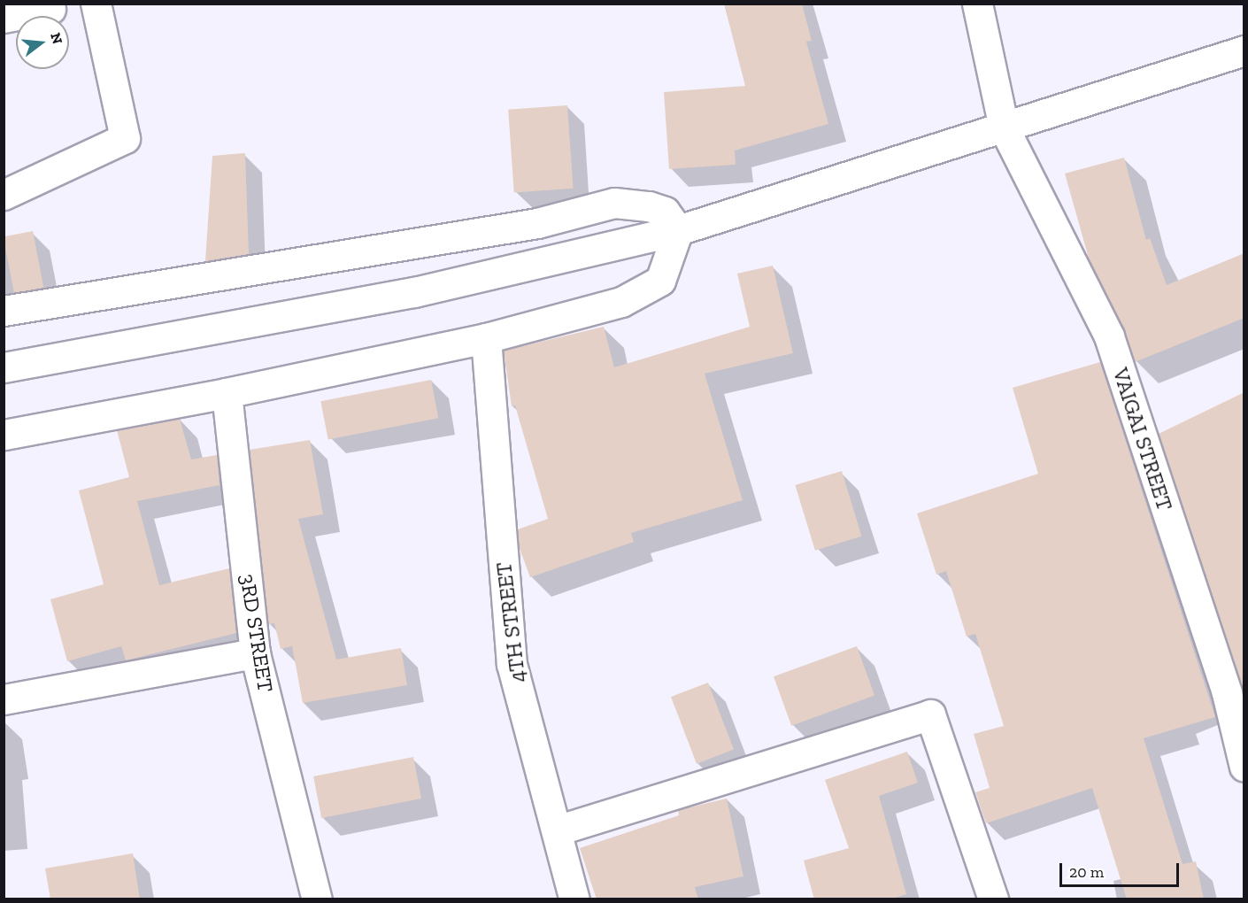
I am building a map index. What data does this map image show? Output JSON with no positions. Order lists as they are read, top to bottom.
{
  "streets": {
    "street": ["VAIGAI STREET", "4TH STREET", "3RD STREET"]
  },
  "scale_bar": "20 m",
  "north": "right"
}
